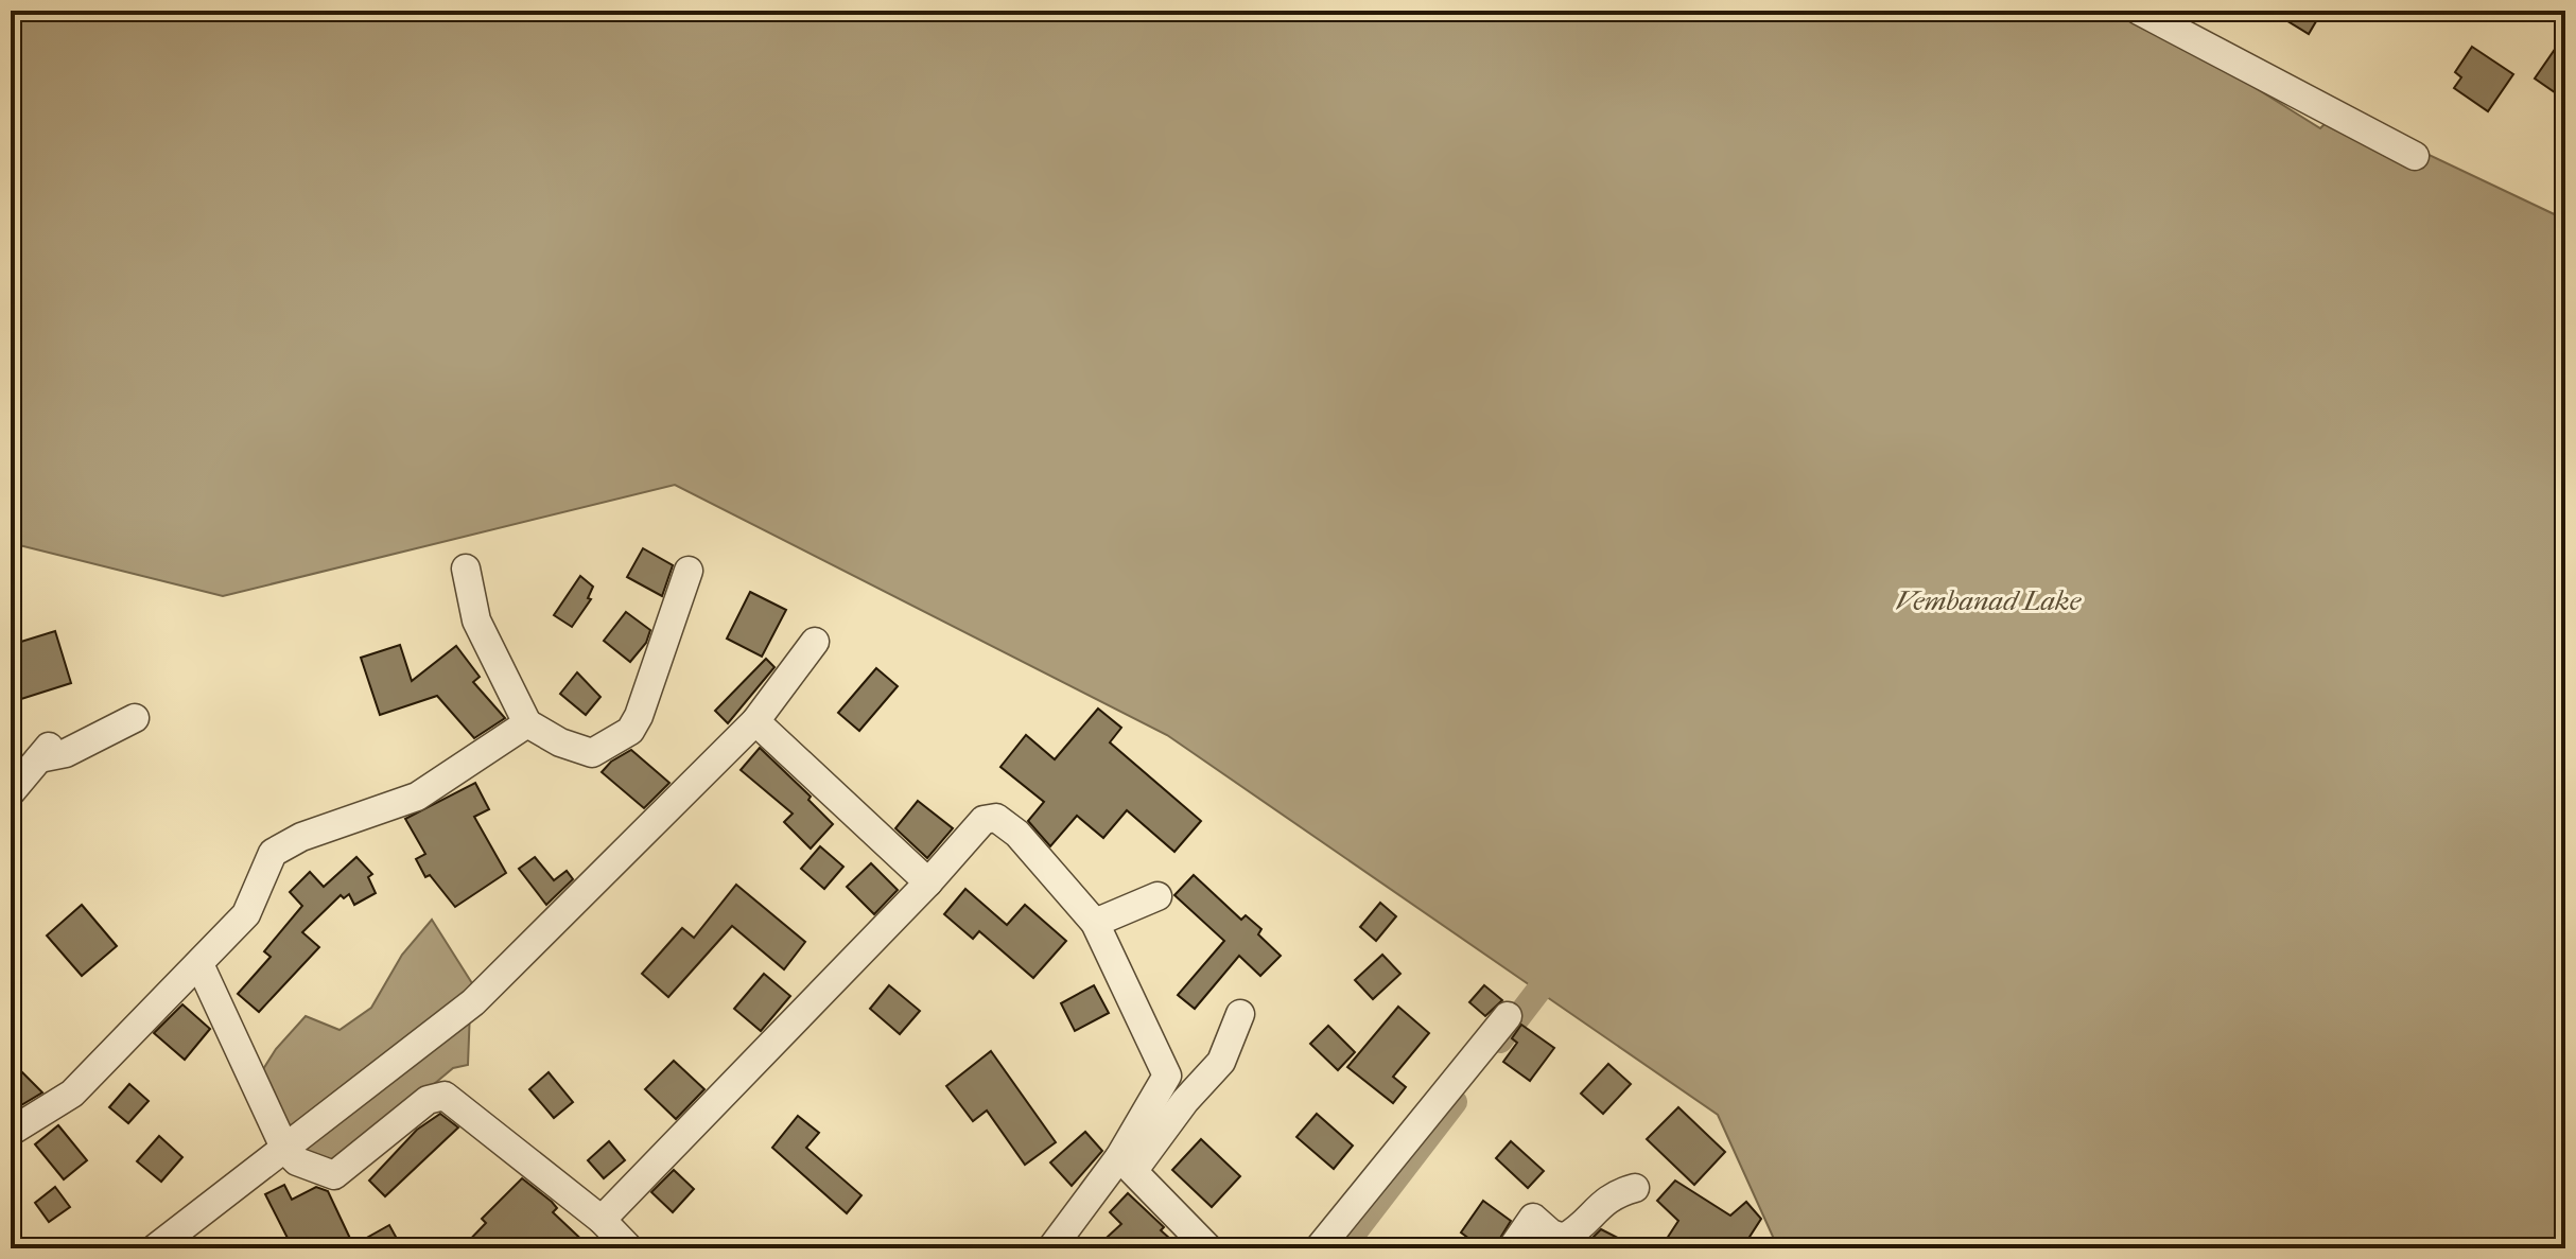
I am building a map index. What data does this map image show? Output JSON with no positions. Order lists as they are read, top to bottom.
{
  "water": ["Vembanad Lake"]
}
